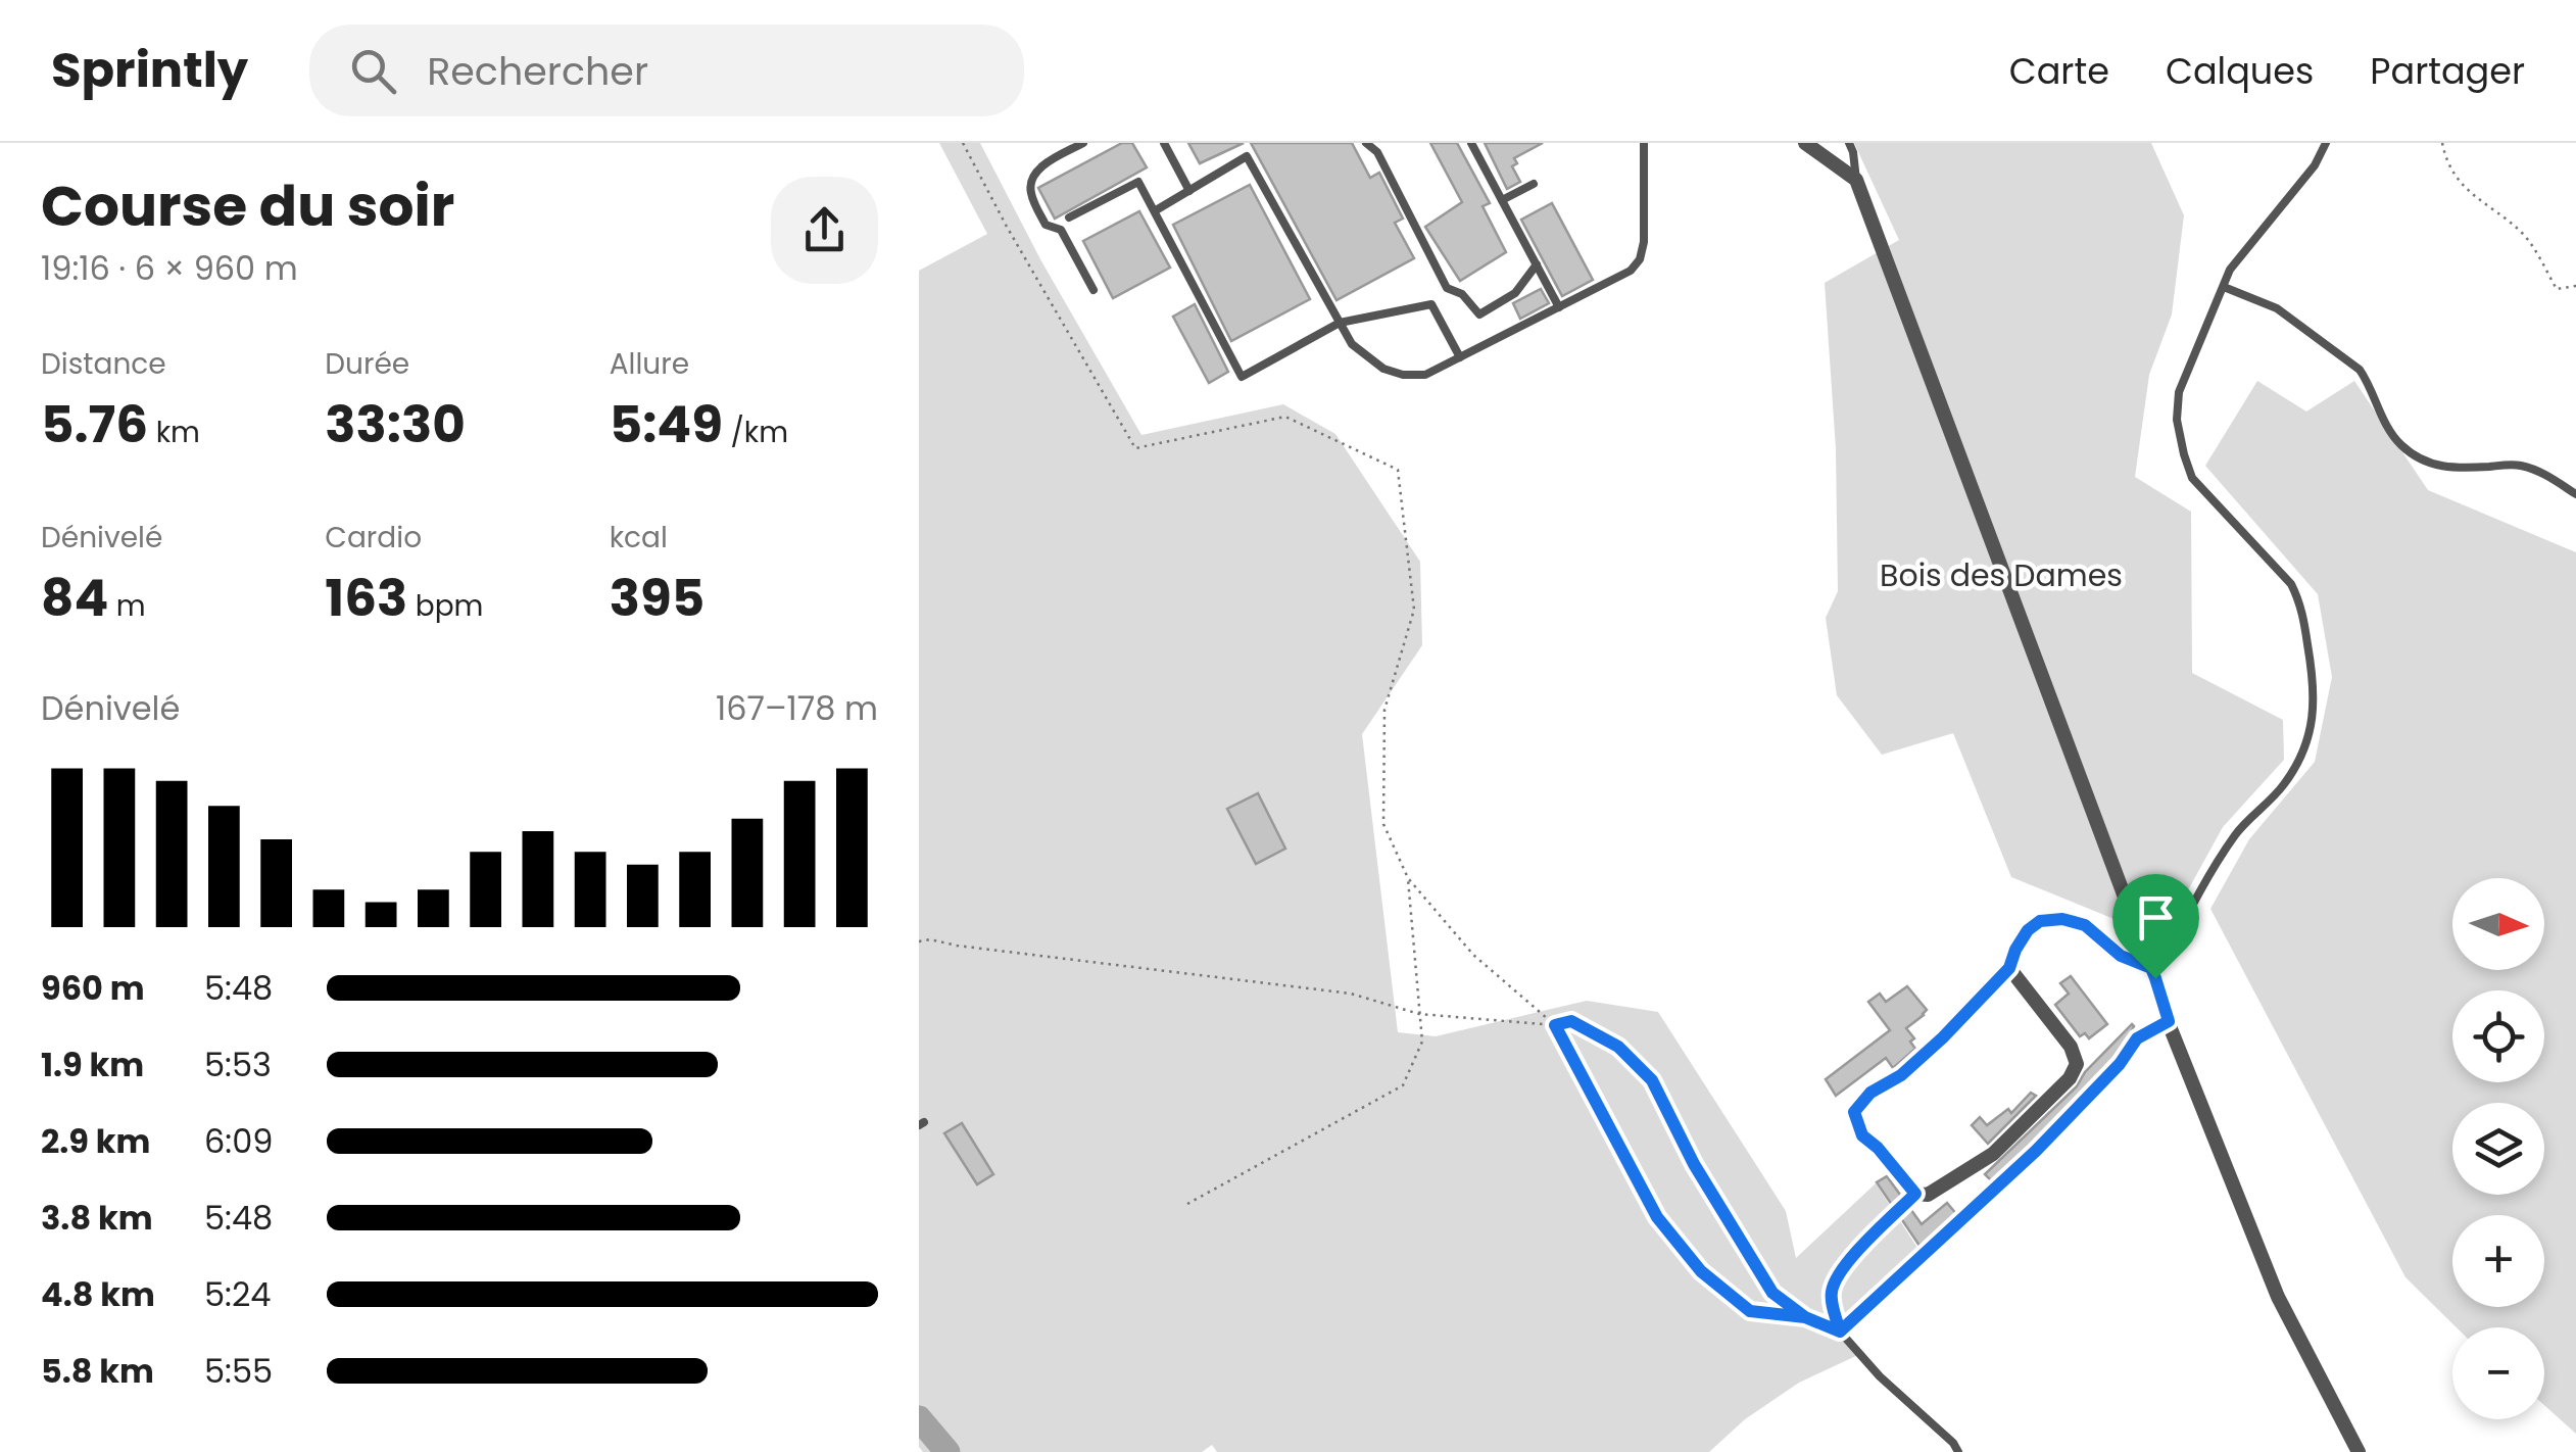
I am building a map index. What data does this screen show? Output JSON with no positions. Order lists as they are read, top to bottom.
{
  "parks": ["Bois des Dames"],
  "north": "right",
  "page": {
    "header": "Sprintly",
    "search": "Rechercher",
    "nav": ["Carte", "Calques", "Partager"],
    "heading": ["Course du soir", "19:16 · 6 × 960 m"],
    "stats": [
      ["Distance", "5.76 km"],
      ["Durée", "33:30"],
      ["Allure", "5:49 /km"],
      ["Dénivelé", "84 m"],
      ["Cardio", "163 bpm"],
      ["kcal", "395"]
    ],
    "chart": ["Dénivelé", "167–178 m"],
    "map_buttons": ["+", "−"],
    "list": [
      {
        "name": "960 m",
        "note": "5:48"
      },
      {
        "name": "1.9 km",
        "note": "5:53"
      },
      {
        "name": "2.9 km",
        "note": "6:09"
      },
      {
        "name": "3.8 km",
        "note": "5:48"
      },
      {
        "name": "4.8 km",
        "note": "5:24"
      },
      {
        "name": "5.8 km",
        "note": "5:55"
      }
    ]
  }
}
